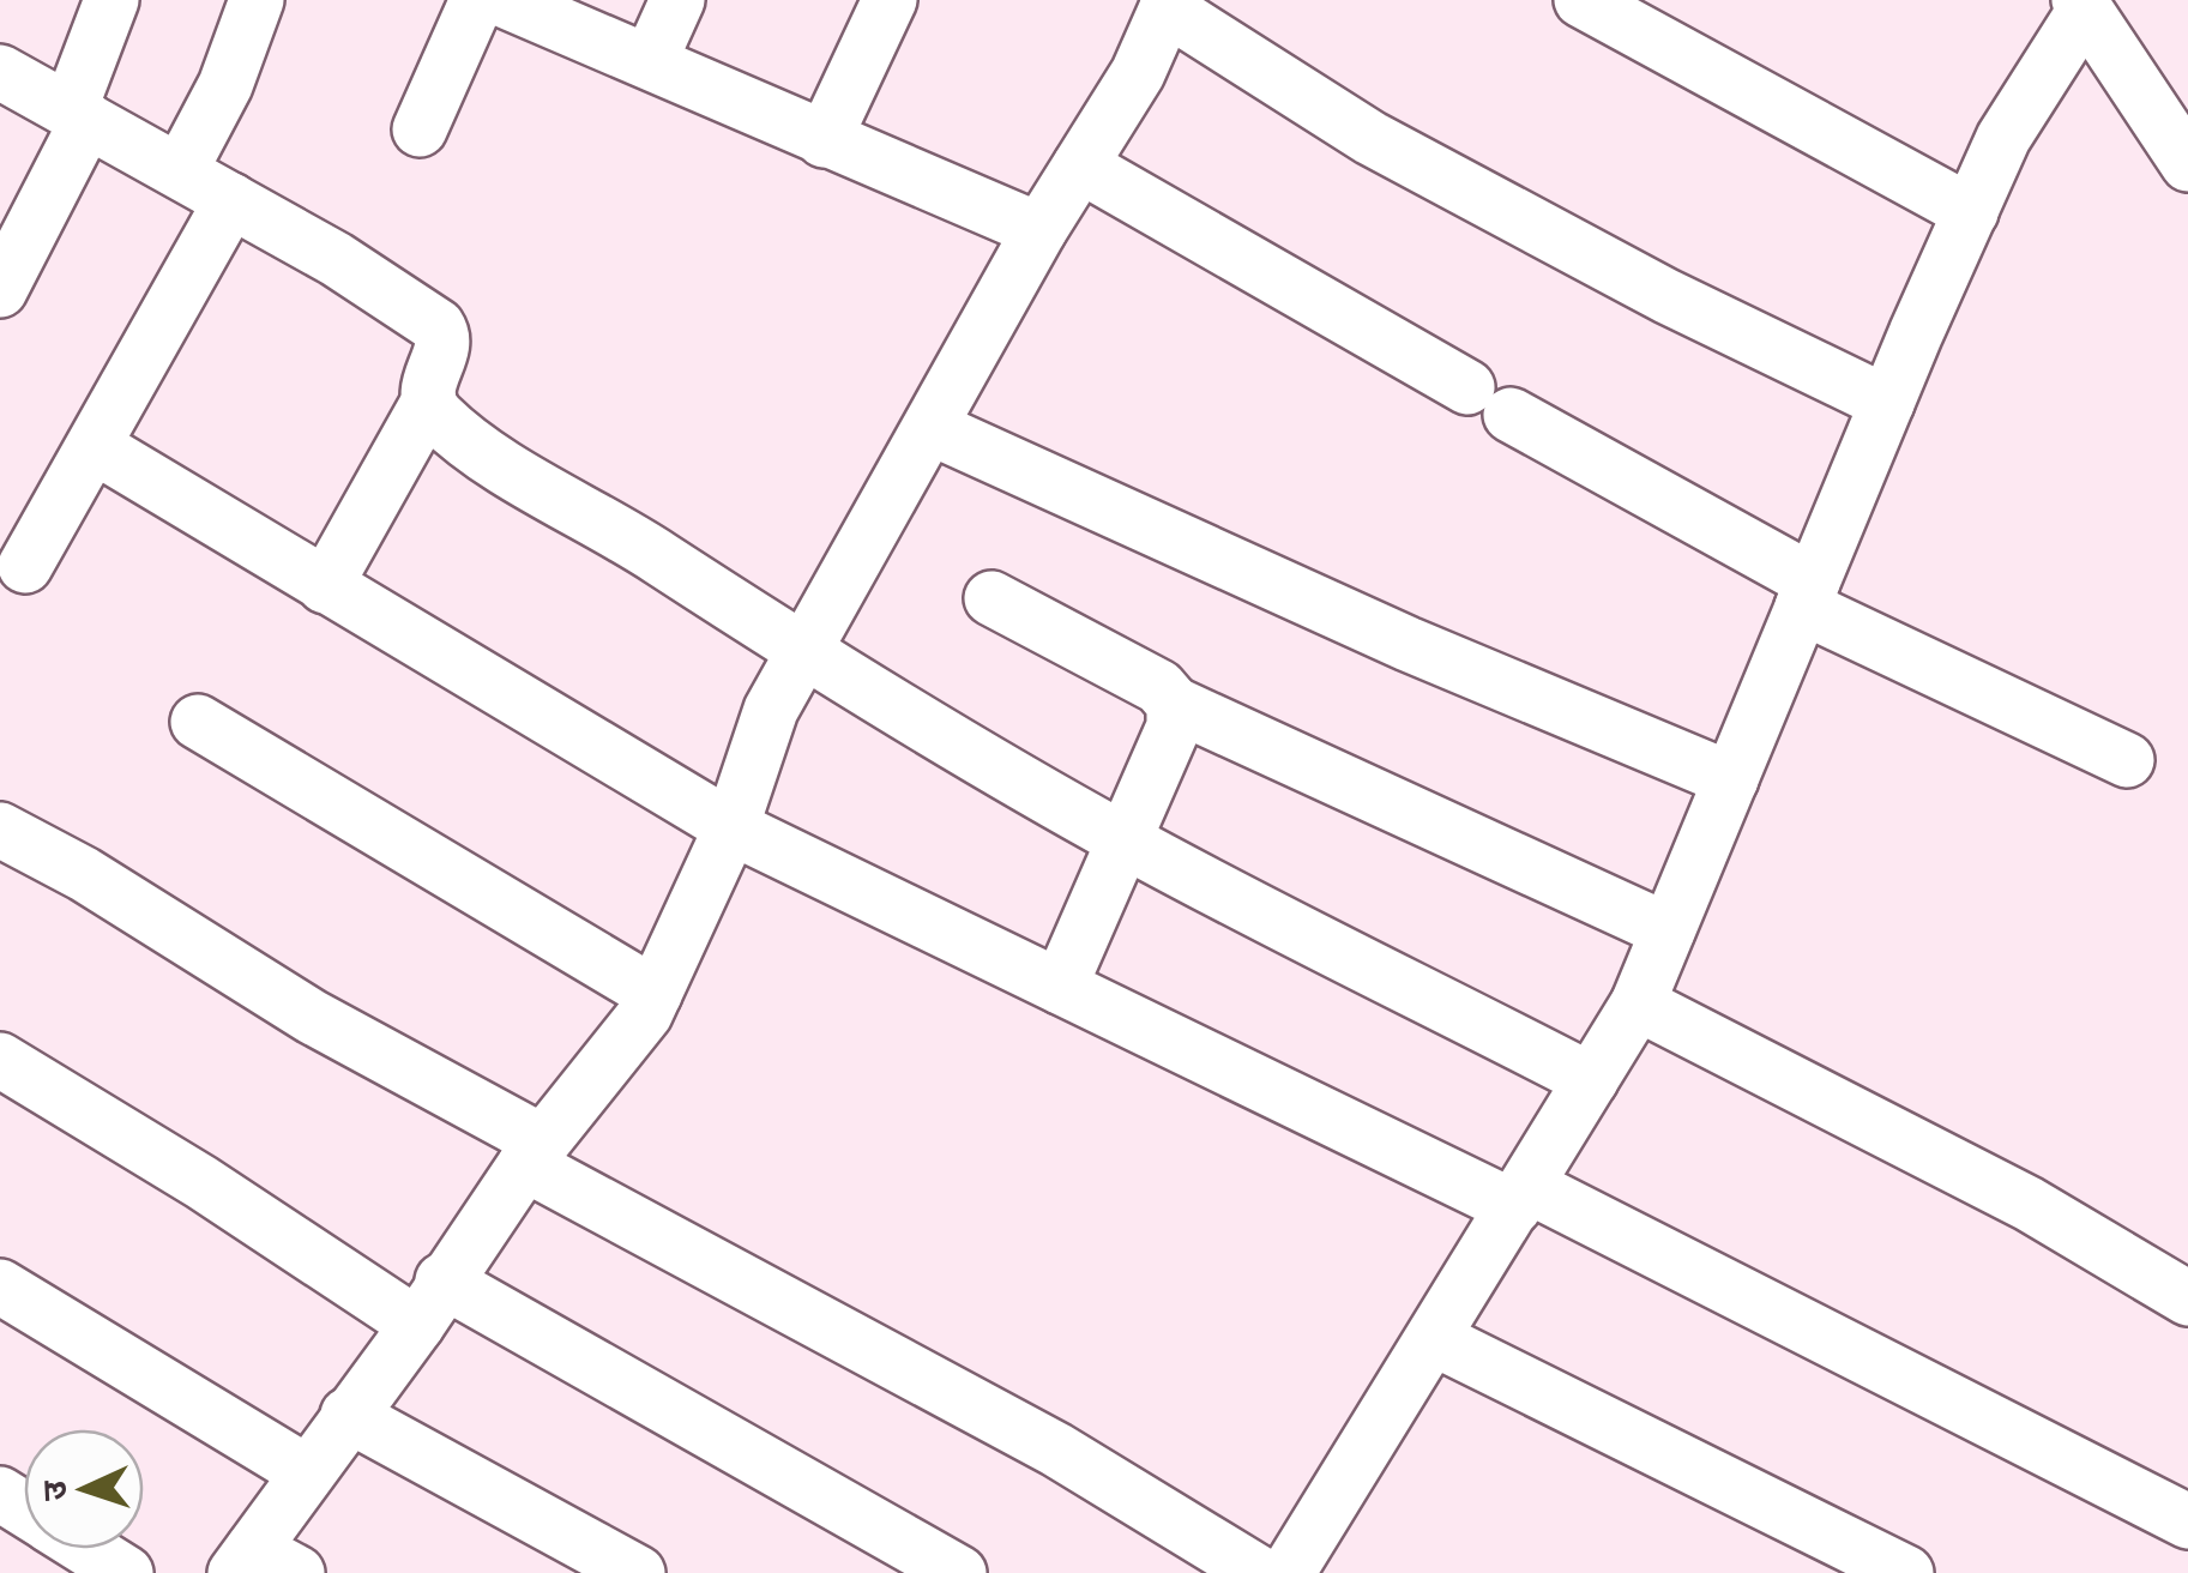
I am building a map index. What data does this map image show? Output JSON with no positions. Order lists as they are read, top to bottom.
{
  "north": "left"
}
